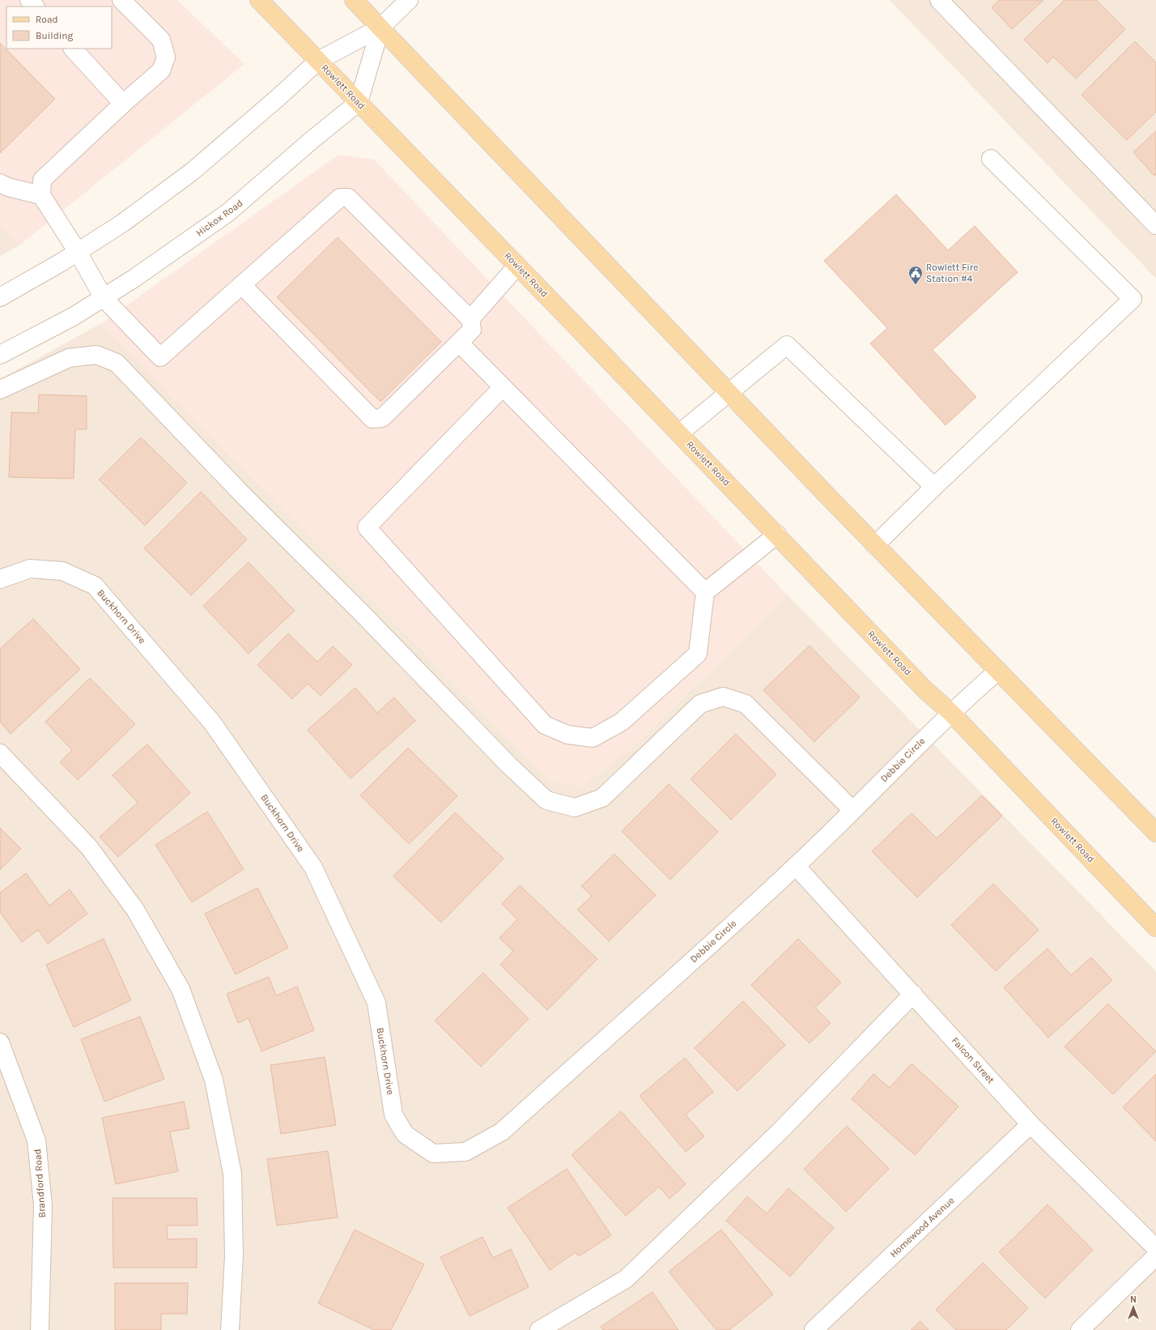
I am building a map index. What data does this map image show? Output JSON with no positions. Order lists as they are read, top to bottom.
{
  "streets": {
    "main road": ["Rowlett Road"],
    "street": [
      "Hickox Road",
      "Buckhorn Drive",
      "Debbie Circle",
      "Falcon Street",
      "Brandford Road",
      "Homewood Avenue"
    ]
  },
  "crossings": [
    ["Rowlett Road", "Hickox Road"],
    ["Rowlett Road", "Debbie Circle"],
    ["Buckhorn Drive", "Debbie Circle"],
    ["Debbie Circle", "Falcon Street"],
    ["Falcon Street", "Homewood Avenue"]
  ],
  "places": {
    "public building": ["Rowlett Fire Station #4"]
  },
  "legend": ["Road", "Building"],
  "north": "top"
}
